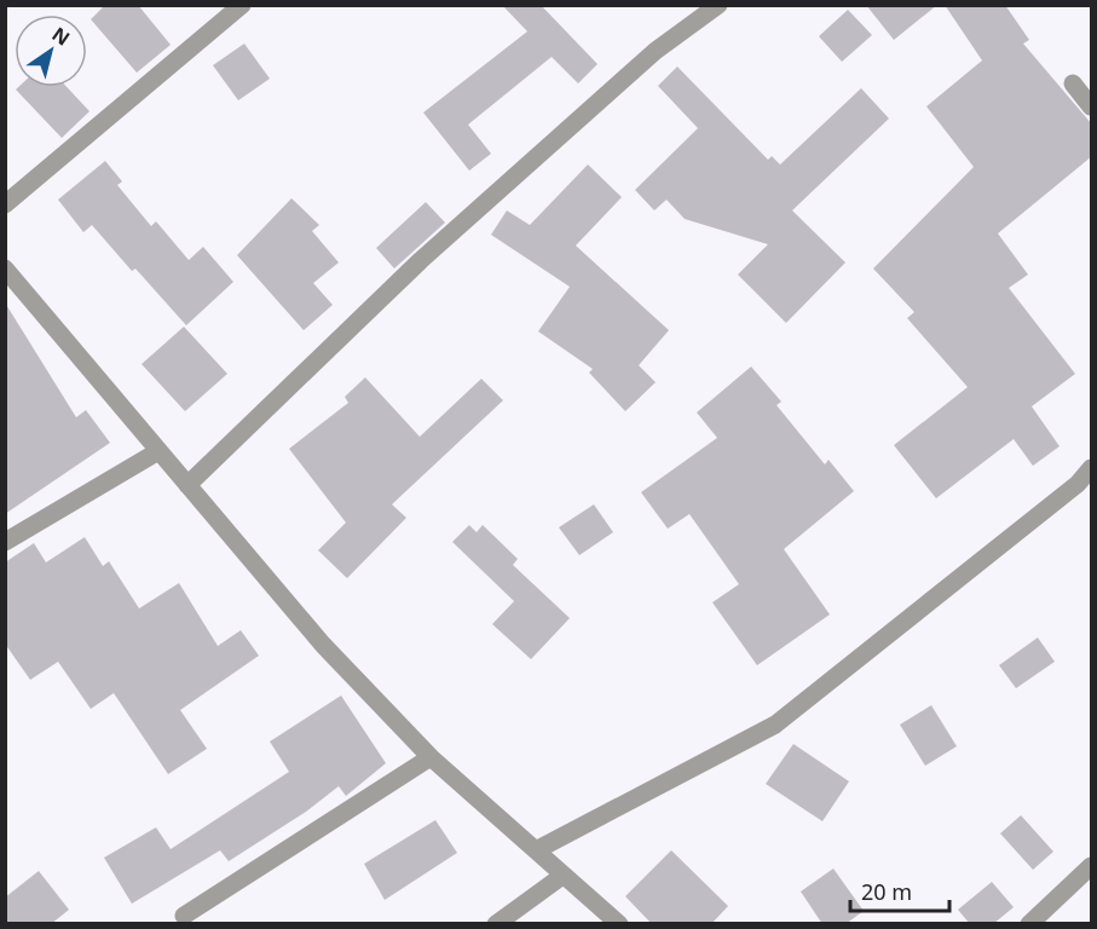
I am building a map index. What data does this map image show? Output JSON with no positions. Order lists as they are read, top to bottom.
{
  "scale_bar": "20 m",
  "north": "top right"
}
